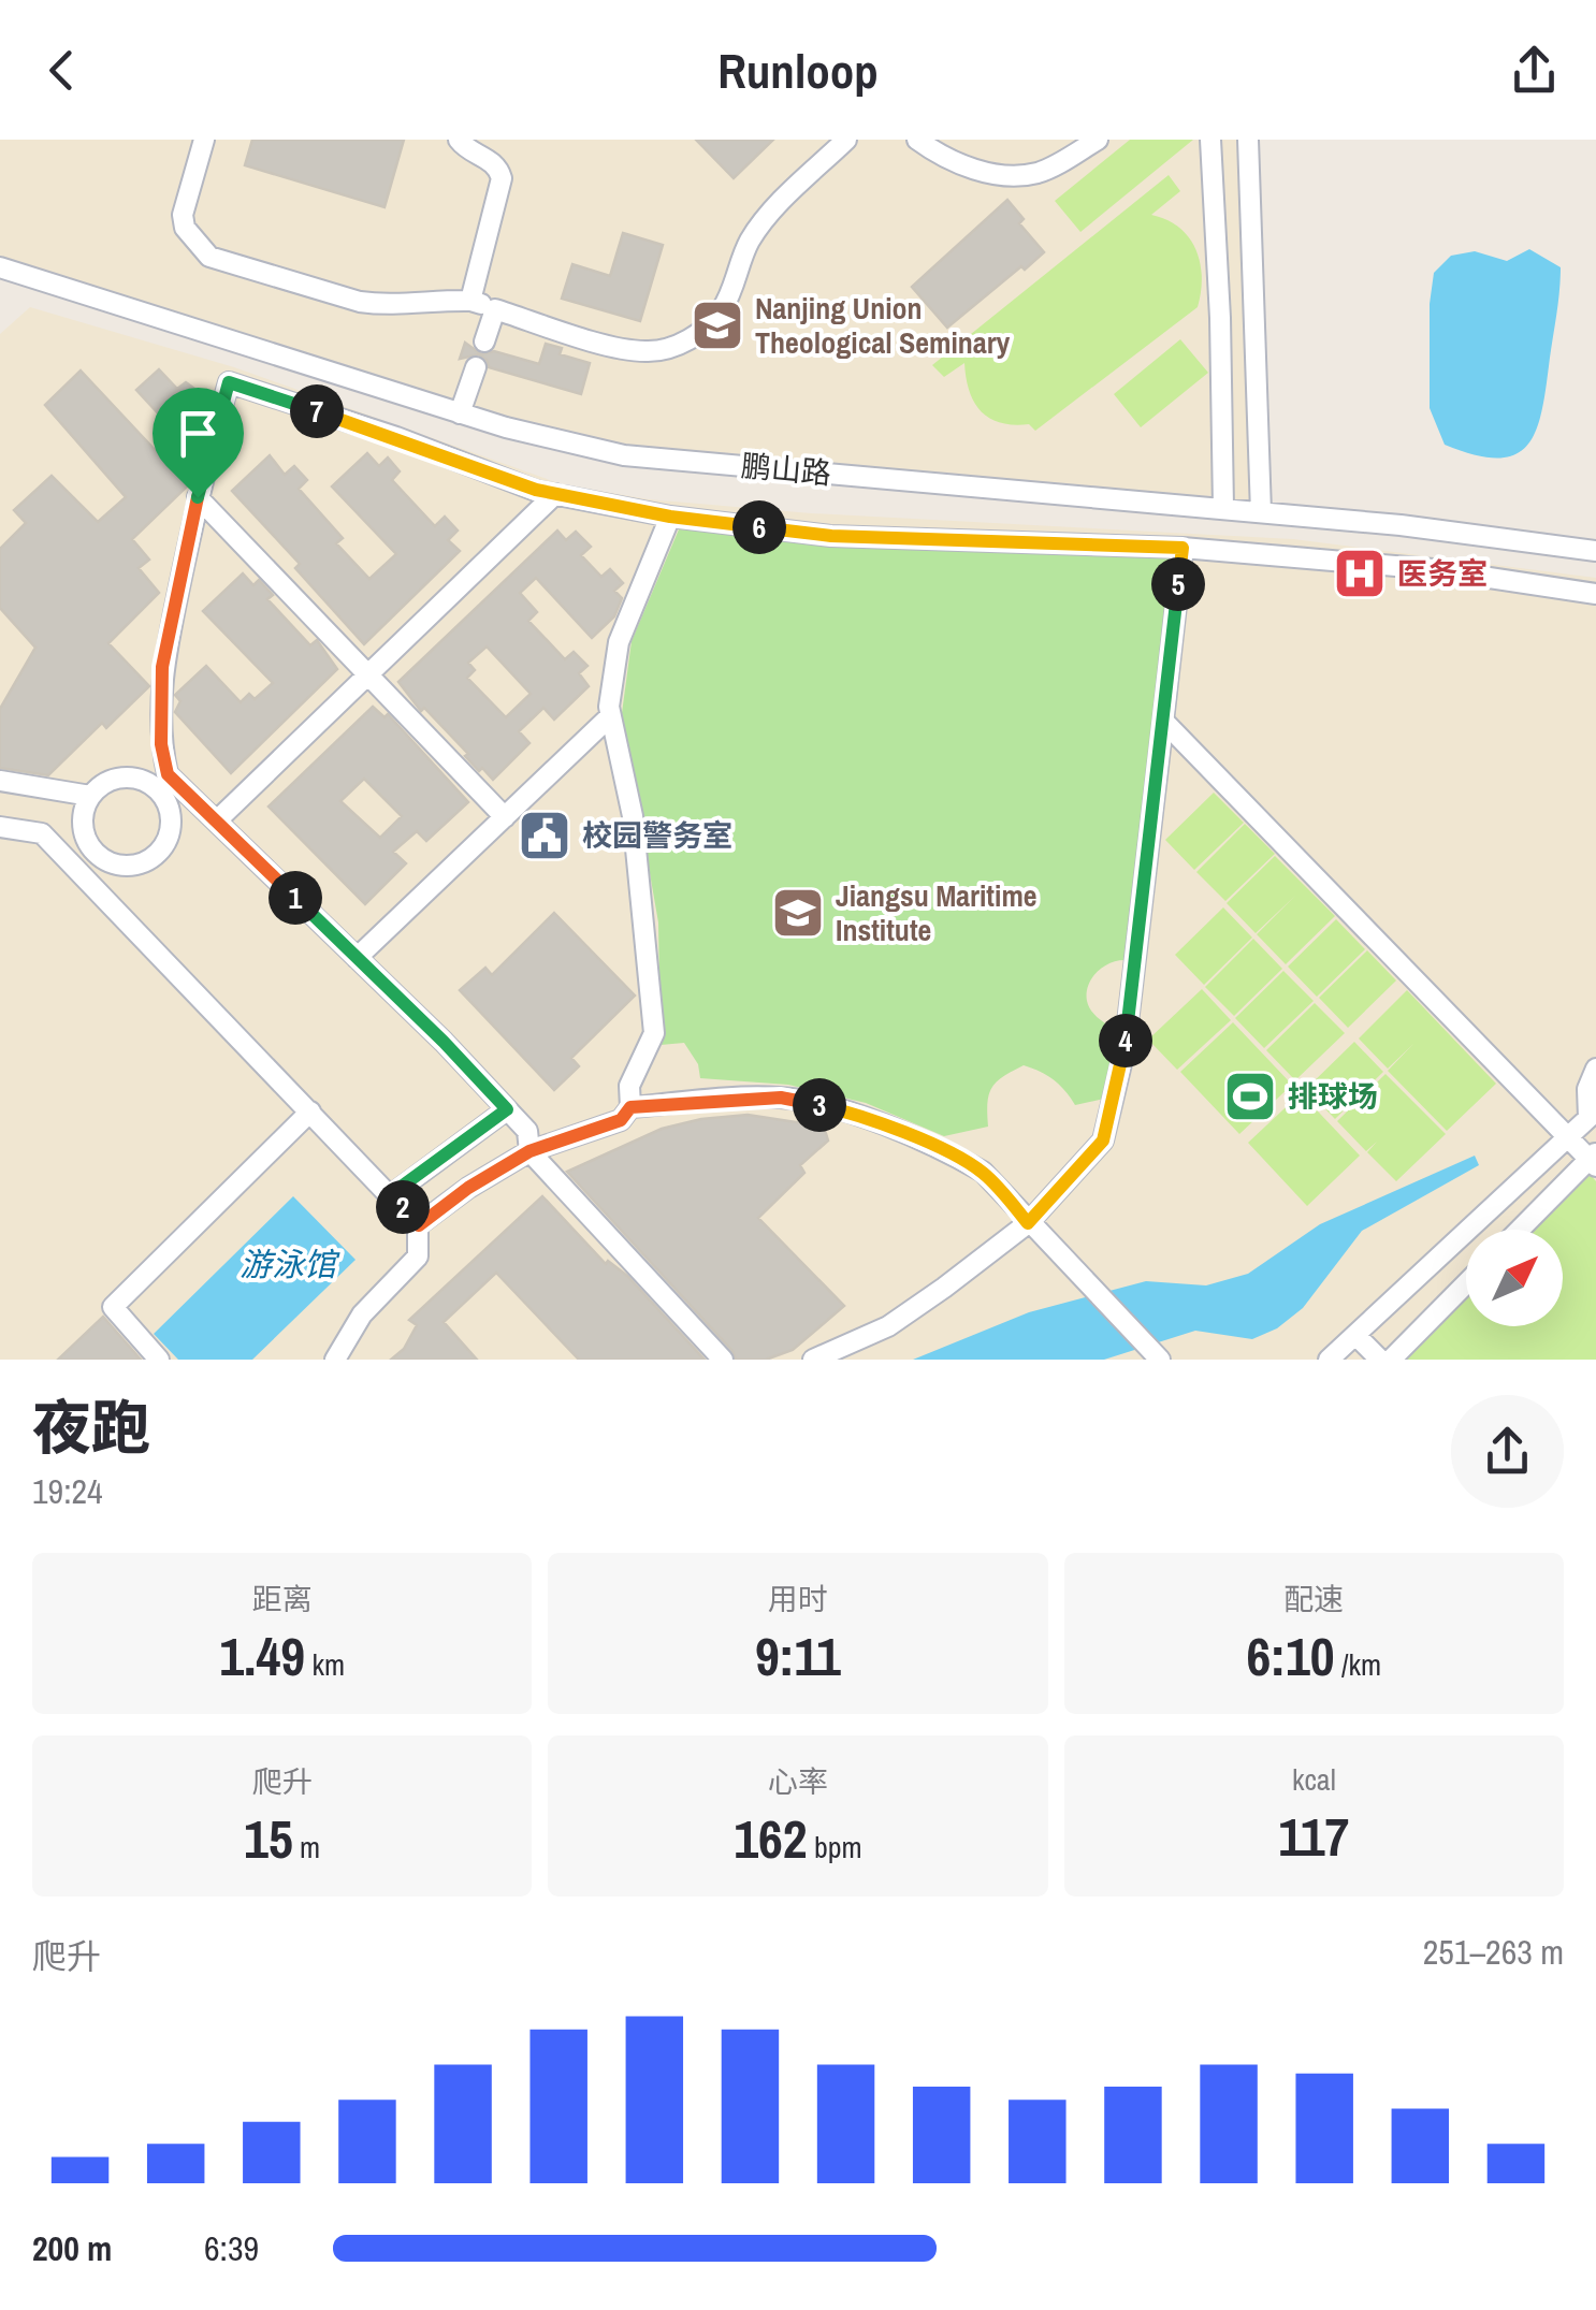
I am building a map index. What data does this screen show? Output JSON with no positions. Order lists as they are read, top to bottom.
{
  "streets": {
    "street": ["鹏山路"]
  },
  "water": ["游泳馆"],
  "places": {
    "school or university": ["Nanjing Union Theological Seminary", "Jiangsu Maritime Institute"],
    "hospital": ["医务室"],
    "public building": ["校园警务室"],
    "sports": ["排球场"]
  },
  "north": "top right",
  "page": {
    "header": "Runloop",
    "pins": [
      "7",
      "6",
      "5",
      "1",
      "4",
      "3",
      "2"
    ],
    "heading": ["夜跑", "19:24"],
    "stats": [
      ["距离", "1.49 km"],
      ["用时", "9:11"],
      ["配速", "6:10 /km"],
      ["爬升", "15 m"],
      ["心率", "162 bpm"],
      ["kcal", "117"]
    ],
    "chart": ["爬升", "251–263 m"],
    "list": [
      {
        "name": "200 m",
        "note": "6:39"
      }
    ]
  }
}
